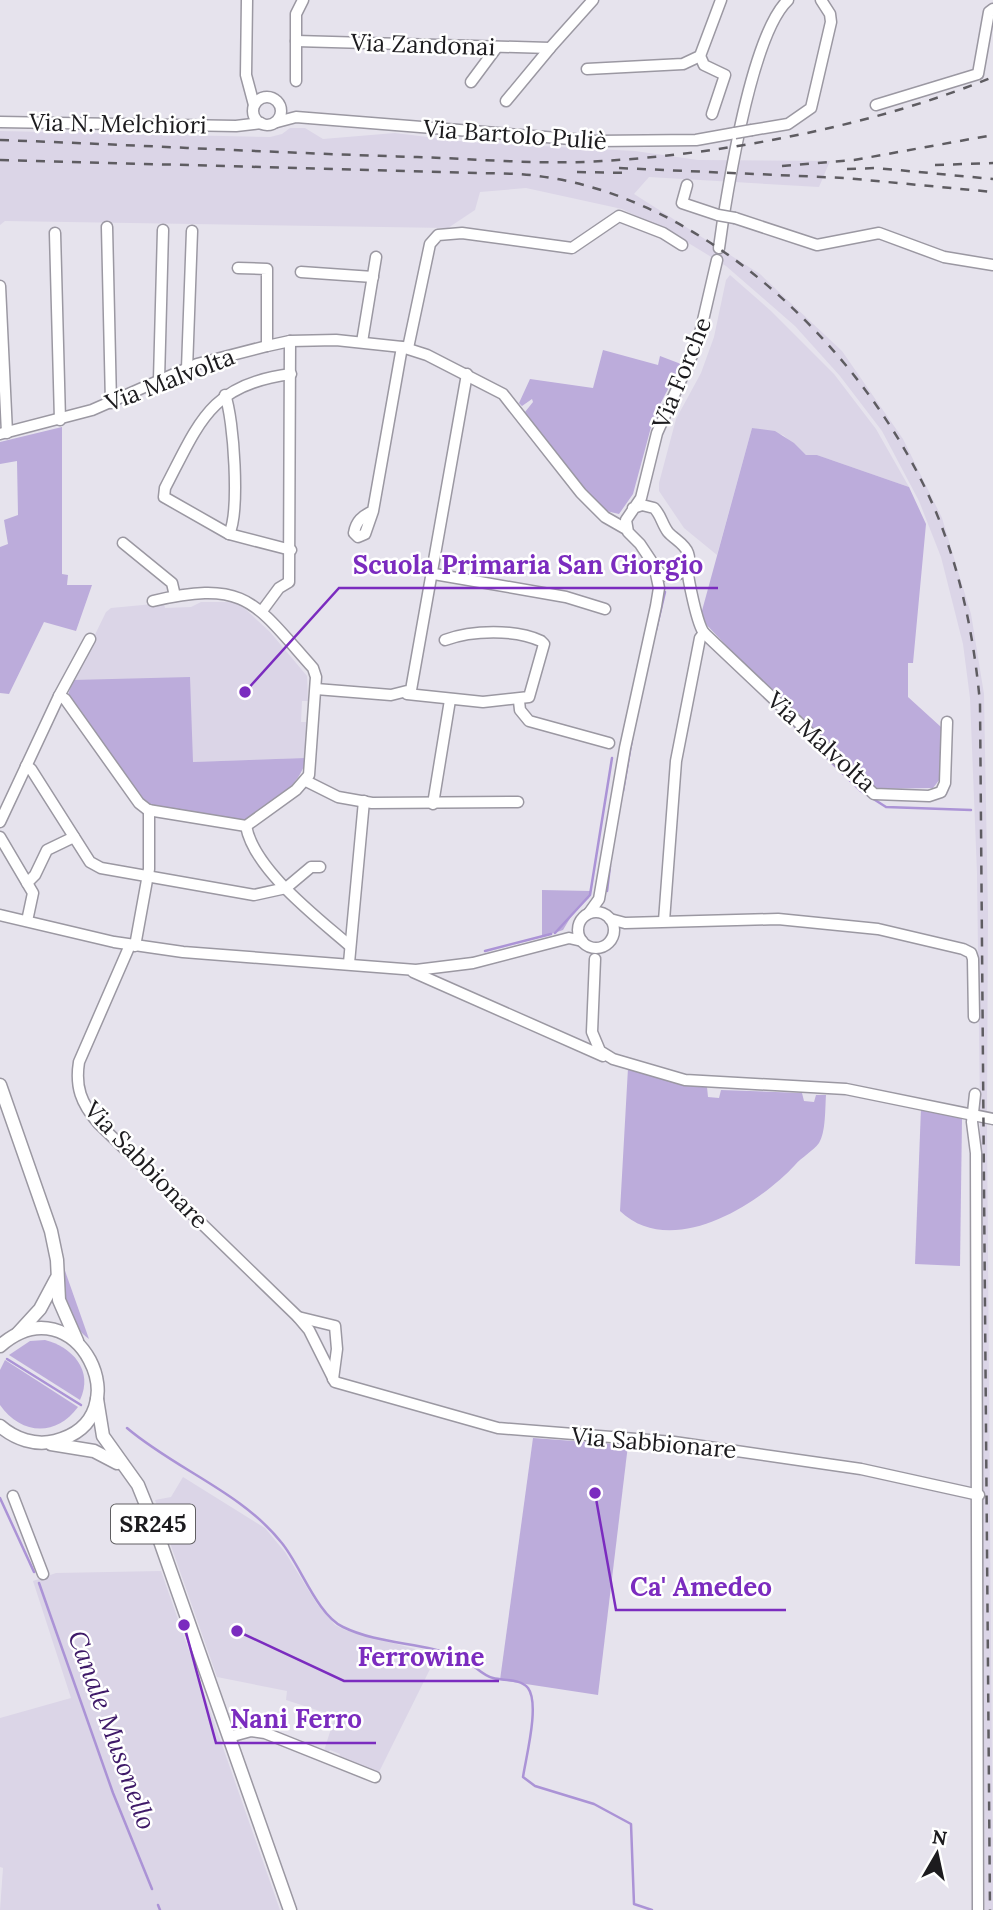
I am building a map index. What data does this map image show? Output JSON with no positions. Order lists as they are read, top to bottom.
{
  "streets": {
    "main road": ["SR245"],
    "street": [
      "Via Zandonai",
      "Via N. Melchiori",
      "Via Bartolo Puliè",
      "Via Forche",
      "Via Malvolta",
      "Via Sabbionare"
    ]
  },
  "crossings": [
    ["Via N. Melchiori", "Via Bartolo Puliè"]
  ],
  "water": ["Canale Musonello"],
  "places": [
    "Scuola Primaria San Giorgio",
    "Ca' Amedeo",
    "Nani Ferro",
    "Ferrowine"
  ],
  "north": "top"
}
